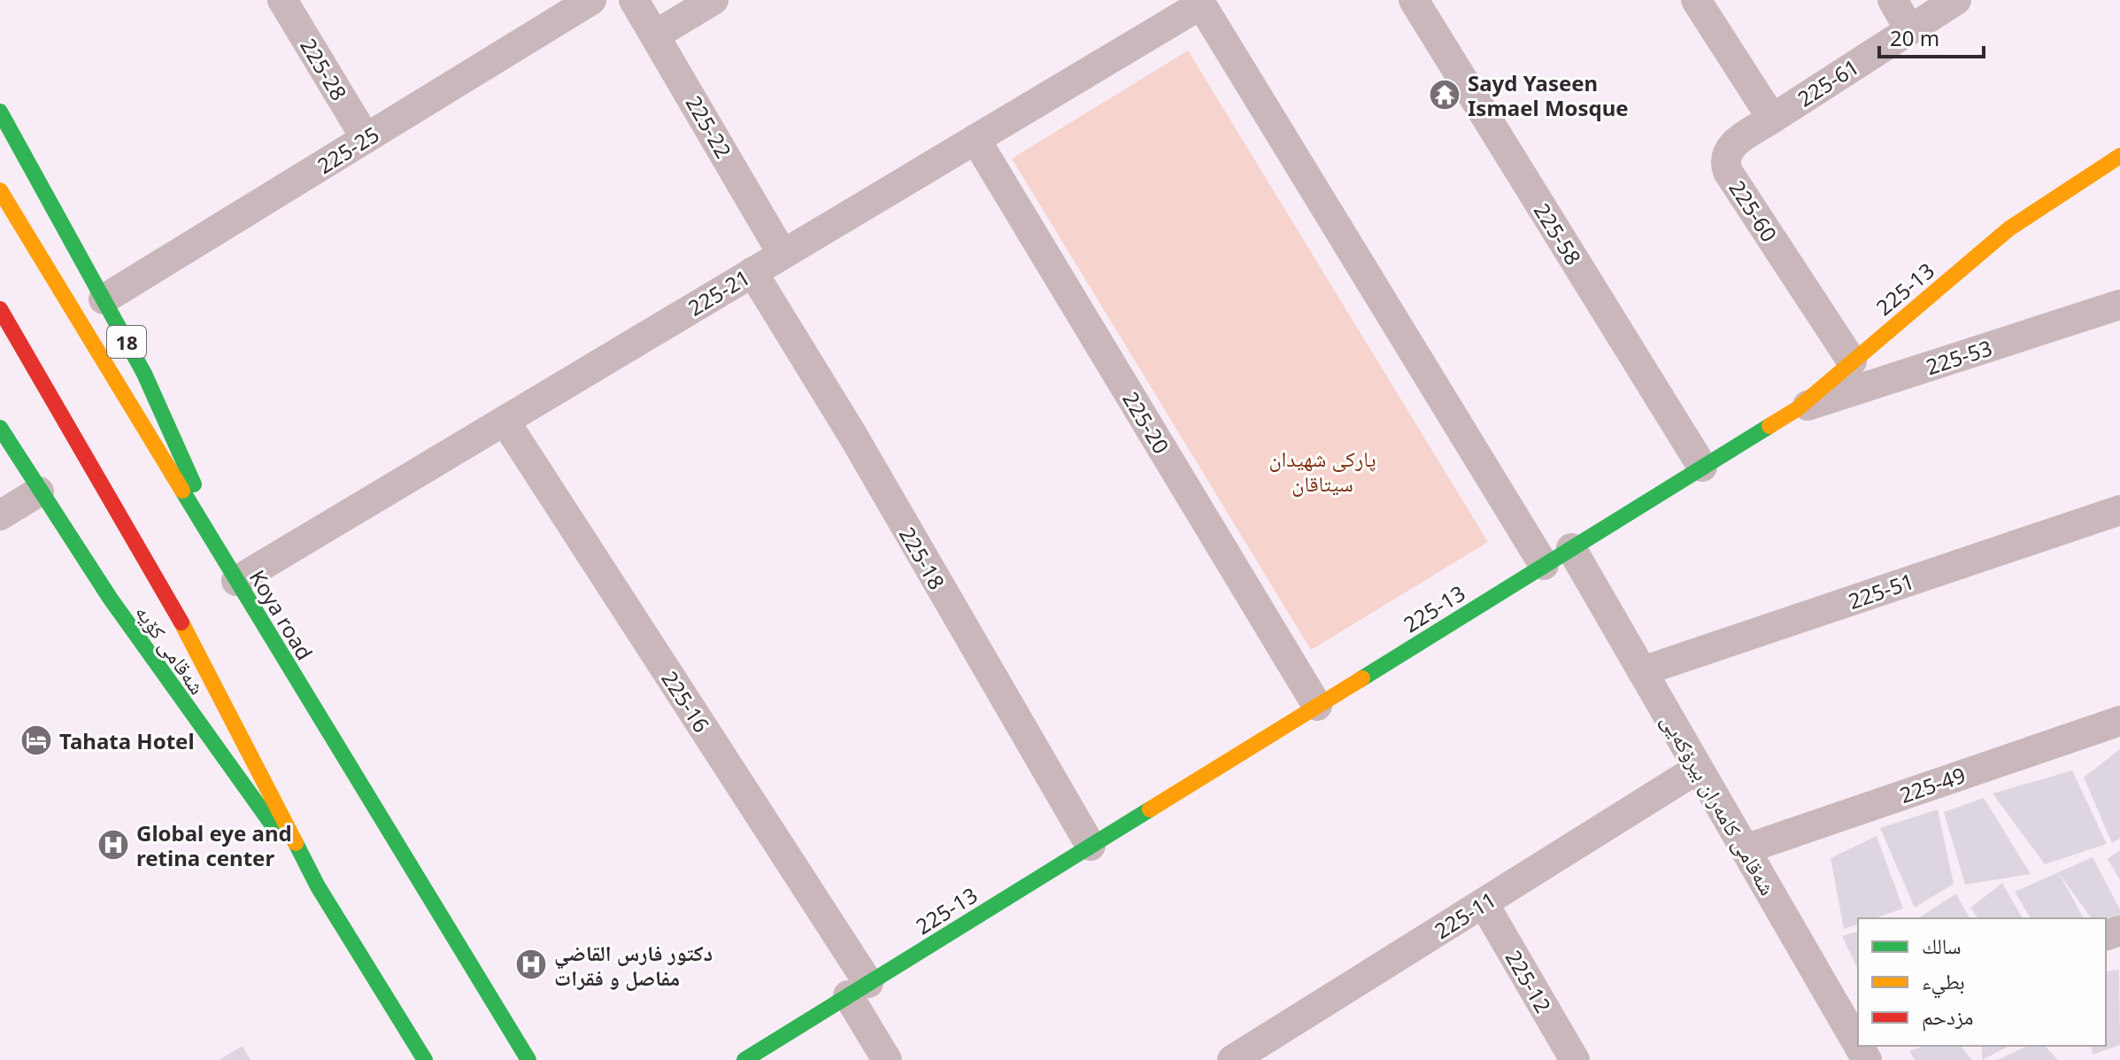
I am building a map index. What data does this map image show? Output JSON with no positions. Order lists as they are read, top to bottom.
{
  "streets": {
    "main road": [
      "225-13",
      "18",
      "Koya road",
      "شەقامی کۆیە"
    ],
    "street": [
      "225-28",
      "225-61",
      "225-22",
      "225-25",
      "225-60",
      "225-58",
      "225-21",
      "225-53",
      "225-20",
      "225-18",
      "225-51",
      "225-16",
      "225-49",
      "شه‌قامی كامەران بیرۆكەیی",
      "225-11",
      "225-12"
    ]
  },
  "crossings": [
    ["225-28", "225-25"],
    ["225-61", "225-60"],
    ["225-22", "225-21"],
    ["225-25", "18"],
    ["225-60", "225-13"],
    ["225-58", "225-13"],
    ["225-13", "225-53"],
    ["225-13", "225-20"],
    ["225-13", "225-18"],
    ["225-13", "225-16"],
    ["225-13", "شه‌قامی كامەران بیرۆكەیی"],
    ["225-21", "18"],
    ["225-21", "225-20"],
    ["225-21", "225-18"],
    ["225-21", "Koya road"],
    ["225-21", "225-16"],
    ["18", "Koya road"],
    ["225-51", "شه‌قامی كامەران بیرۆكەیی"],
    ["225-49", "شه‌قامی كامەران بیرۆكەیی"],
    ["شه‌قامی كامەران بیرۆكەیی", "225-11"],
    ["225-11", "225-12"]
  ],
  "parks": ["پارکی شهیدان سیتاقان"],
  "places": {
    "temple": ["Sayd Yaseen Ismael Mosque"],
    "hotel": ["Tahata Hotel"],
    "hospital": ["Global eye and retina center", "دكتور فارس القاضي مفاصل و فقرات"]
  },
  "legend": ["سالك", "بطيء", "مزدحم"],
  "scale_bar": "20 m"
}
